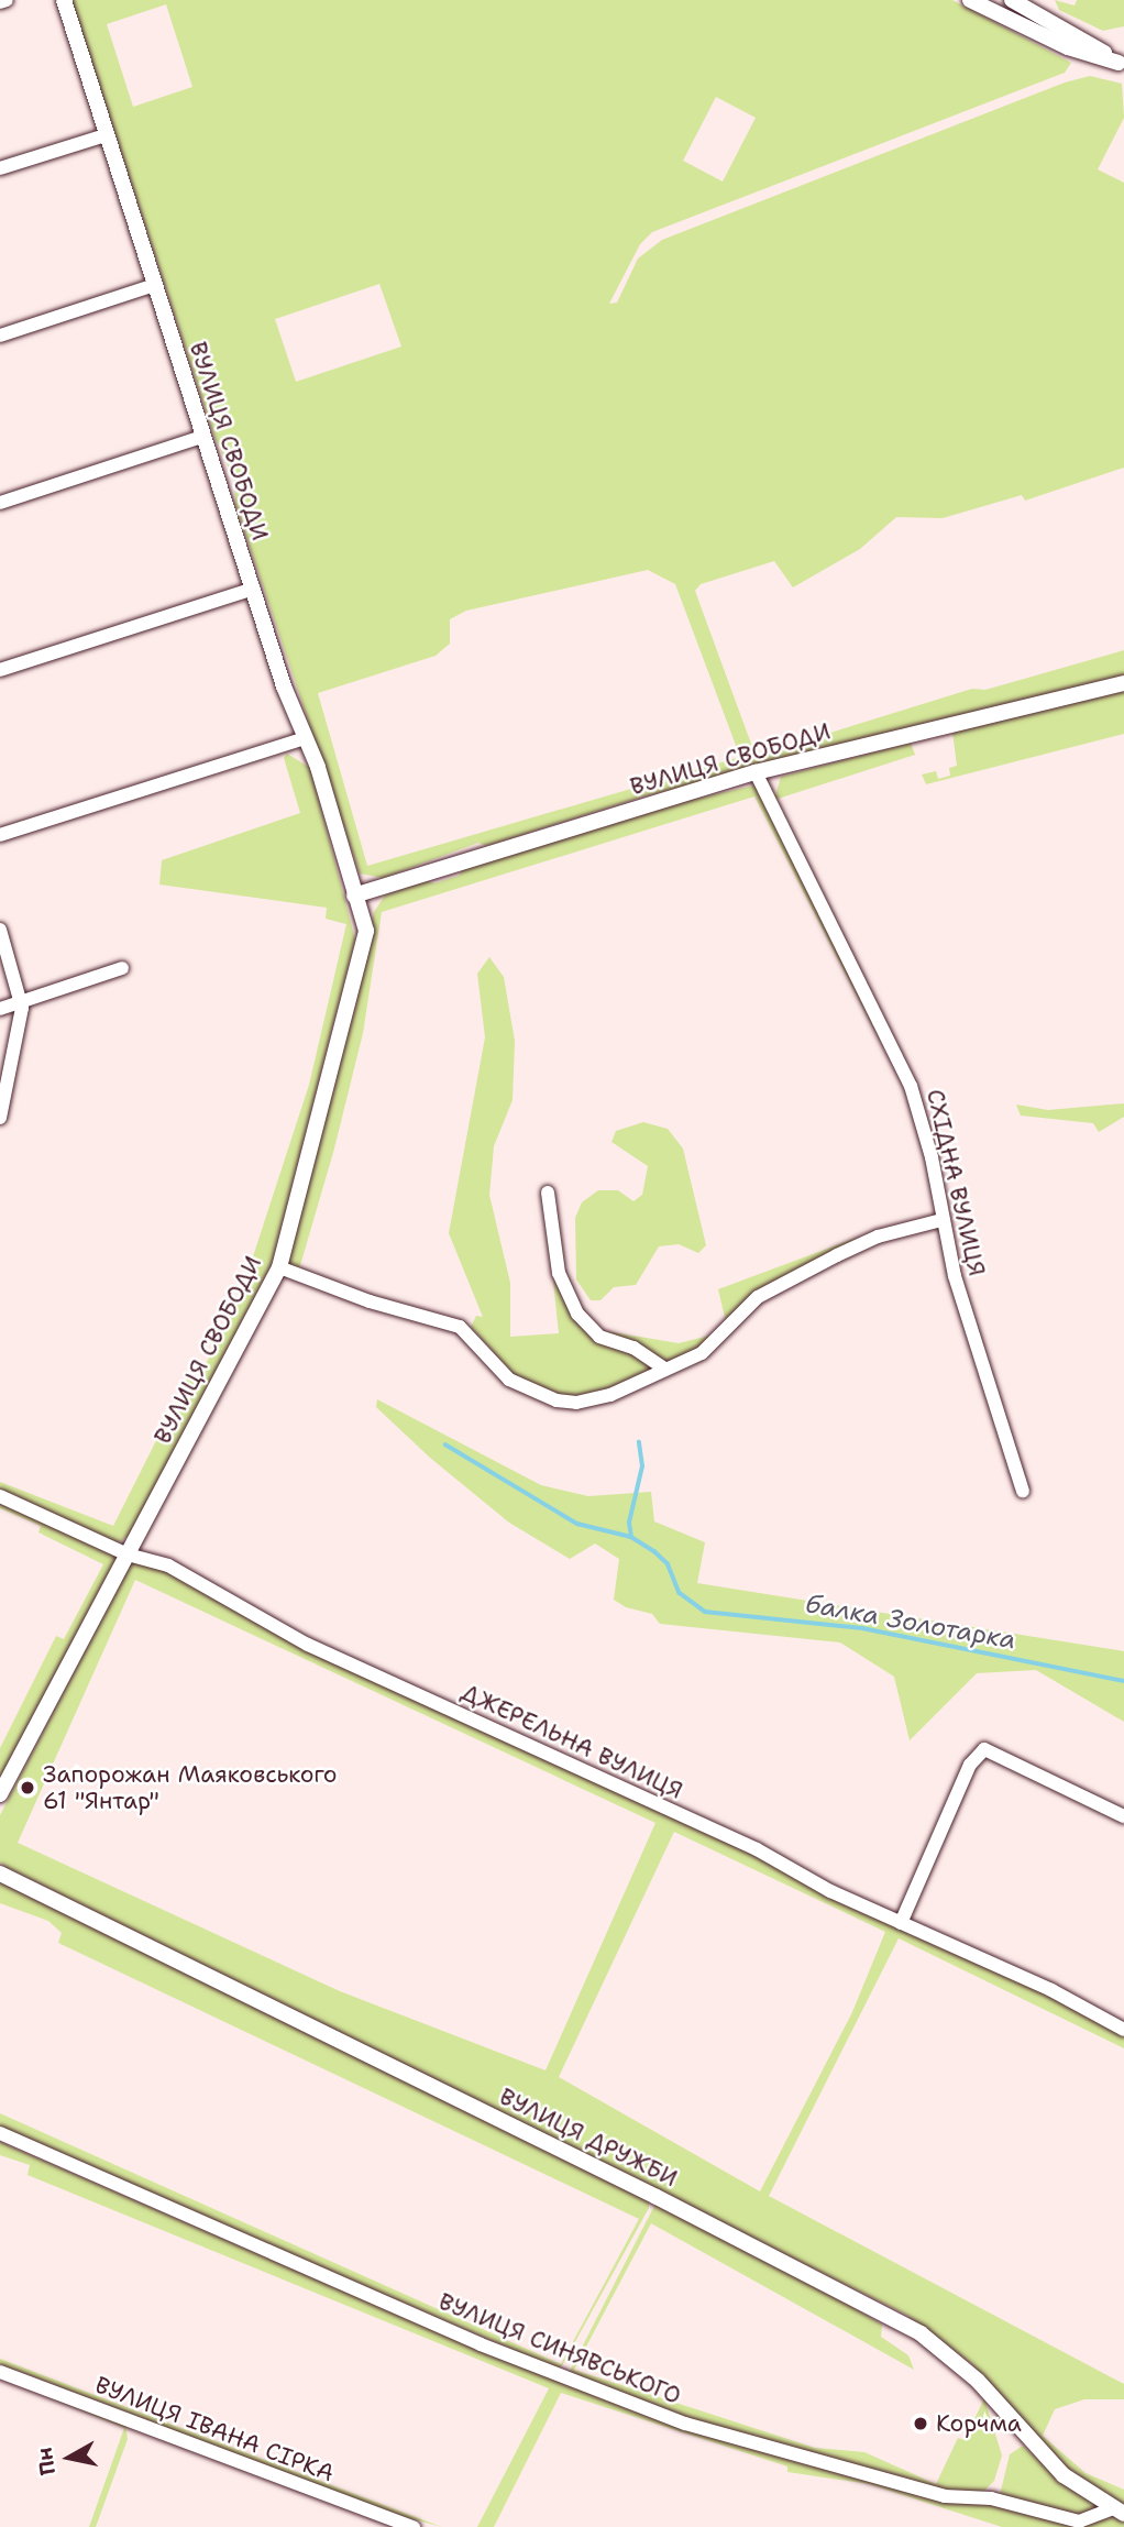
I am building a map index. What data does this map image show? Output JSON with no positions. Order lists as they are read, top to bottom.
{
  "streets": {
    "street": [
      "ВУЛИЦЯ СВОБОДИ",
      "СХІДНА ВУЛИЦЯ",
      "ДЖЕРЕЛЬНА ВУЛИЦЯ",
      "ВУЛИЦЯ ДРУЖБИ",
      "ВУЛИЦЯ СИНЯВСЬКОГО",
      "ВУЛИЦЯ ІВАНА СІРКА"
    ]
  },
  "crossings": [
    ["ВУЛИЦЯ СВОБОДИ", "СХІДНА ВУЛИЦЯ"],
    ["ВУЛИЦЯ СВОБОДИ", "ДЖЕРЕЛЬНА ВУЛИЦЯ"],
    ["ВУЛИЦЯ ДРУЖБИ", "ВУЛИЦЯ СИНЯВСЬКОГО"]
  ],
  "water": ["балка Золотарка"],
  "places": ["Запорожан Маяковського 61 \"Янтар\"", "Корчма"],
  "north": "left"
}
